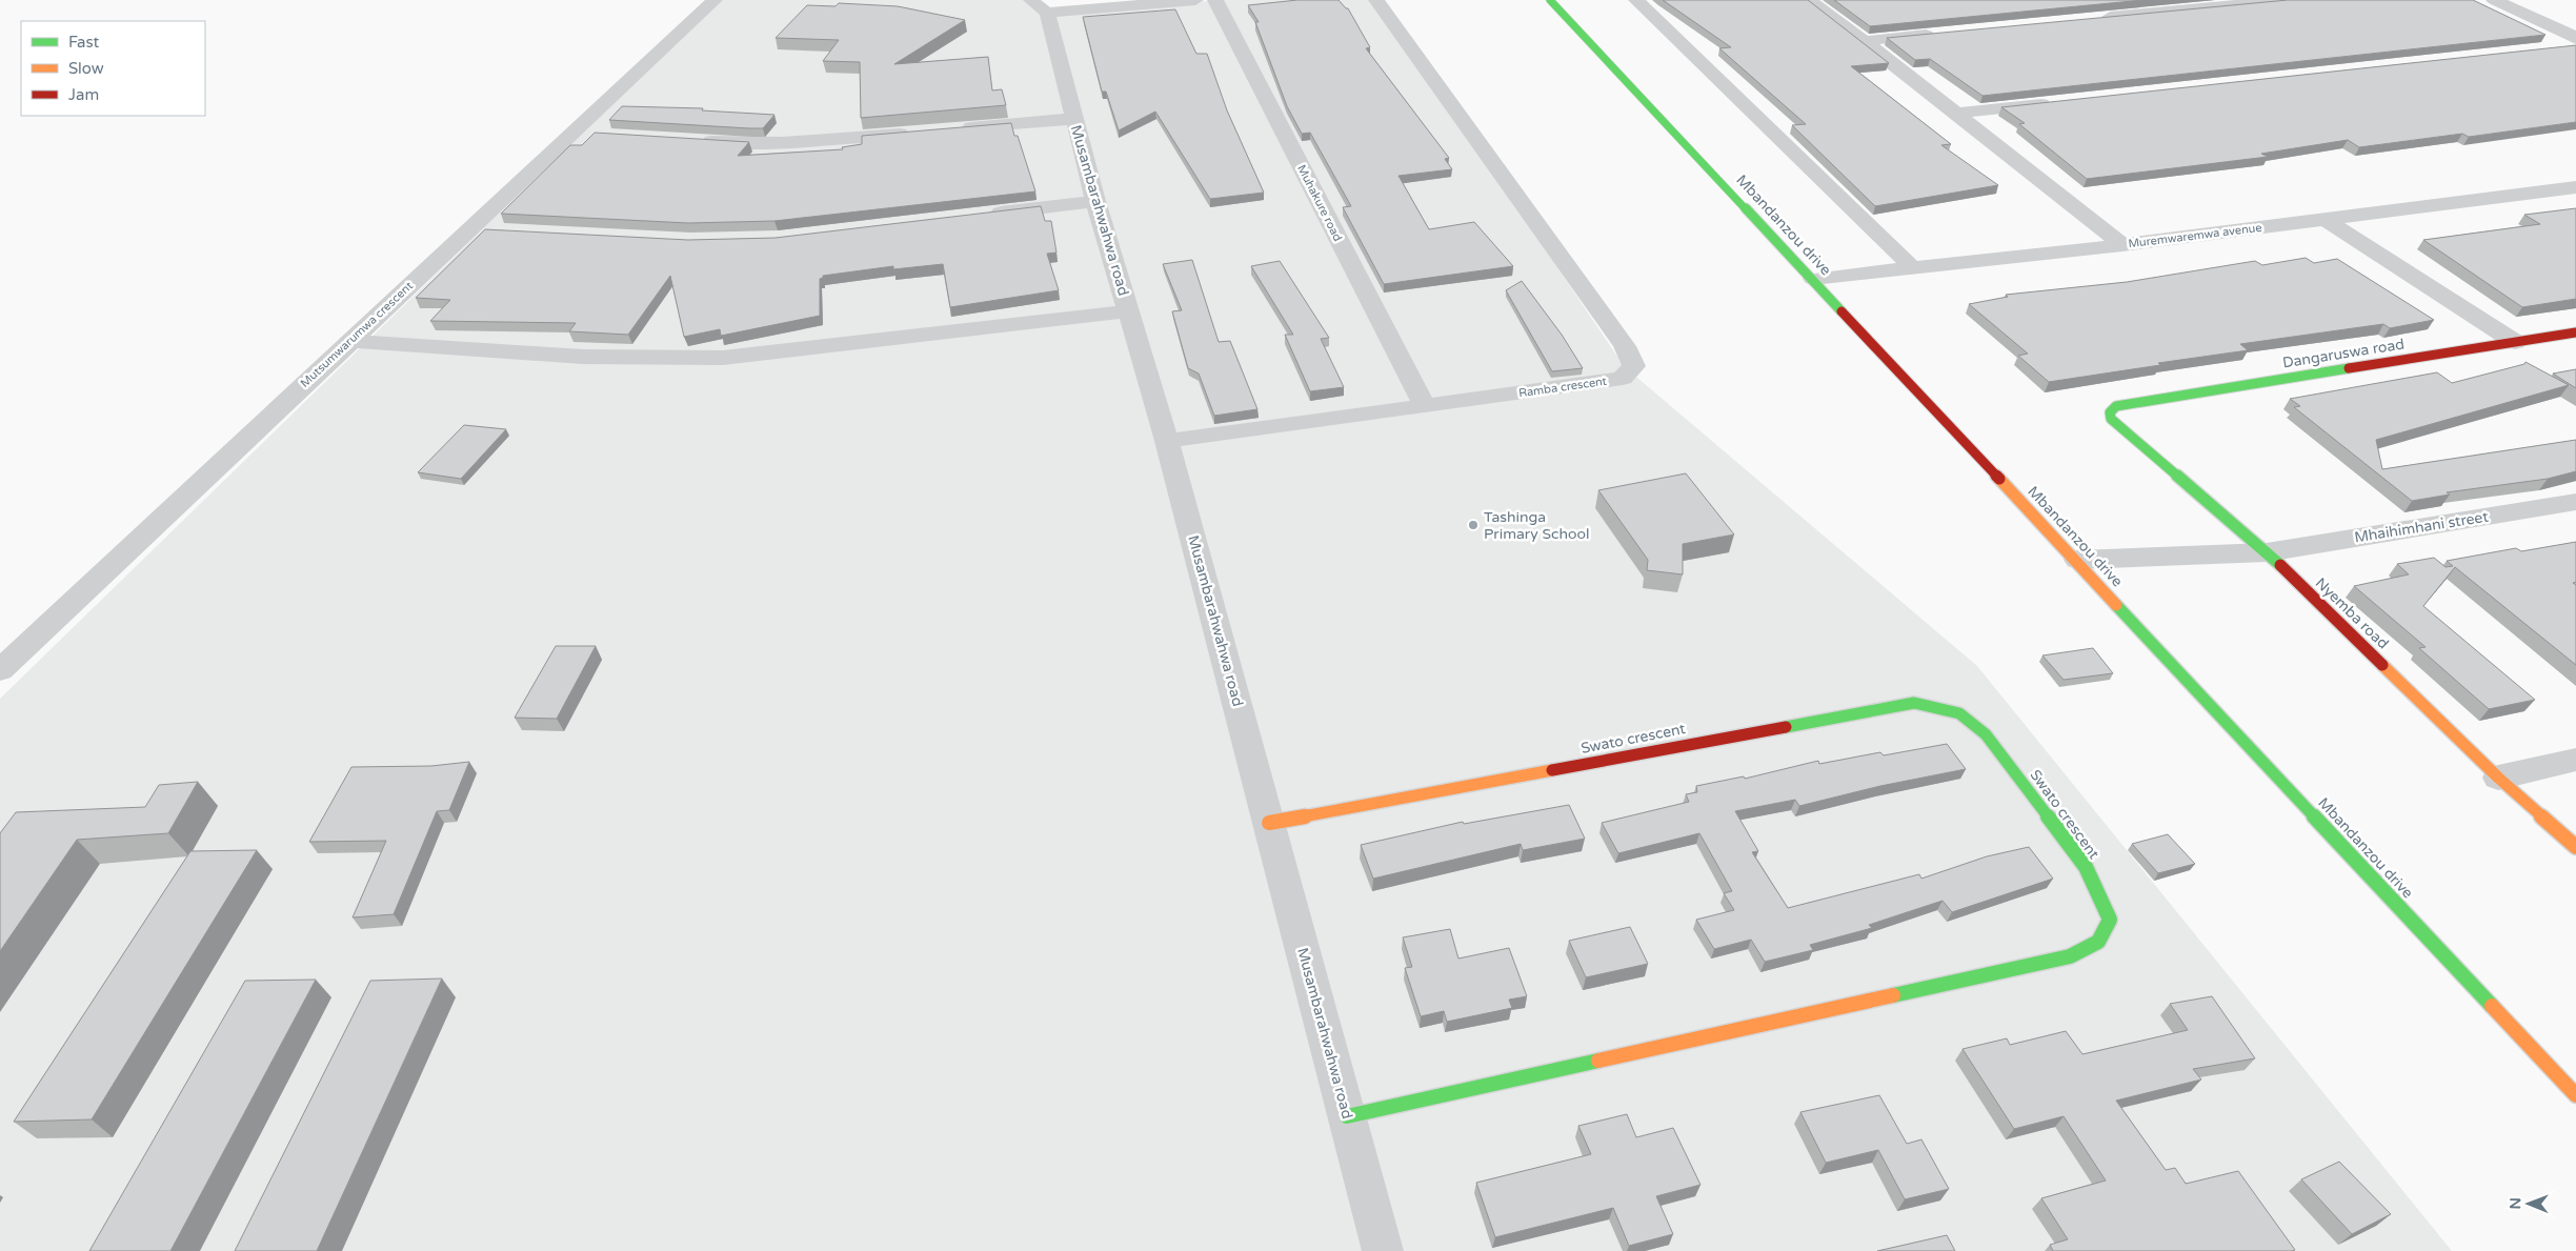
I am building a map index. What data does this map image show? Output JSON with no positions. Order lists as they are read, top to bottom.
{
  "streets": {
    "street": [
      "Muhakure road",
      "Musambarahwahwa road",
      "Mbandanzou drive",
      "Muremwaremwa avenue",
      "Mutsumwarumwa crescent",
      "Dangaruswa road",
      "Ramba crescent",
      "Mhaihimhani street",
      "Nyemba road",
      "Swato crescent"
    ]
  },
  "crossings": [
    ["Muhakure road", "Ramba crescent"],
    ["Musambarahwahwa road", "Ramba crescent"],
    ["Musambarahwahwa road", "Swato crescent"],
    ["Mbandanzou drive", "Muremwaremwa avenue"],
    ["Mbandanzou drive", "Mhaihimhani street"],
    ["Dangaruswa road", "Nyemba road"],
    ["Mhaihimhani street", "Nyemba road"]
  ],
  "places": ["Tashinga Primary School"],
  "legend": ["Fast", "Slow", "Jam"],
  "north": "left"
}
